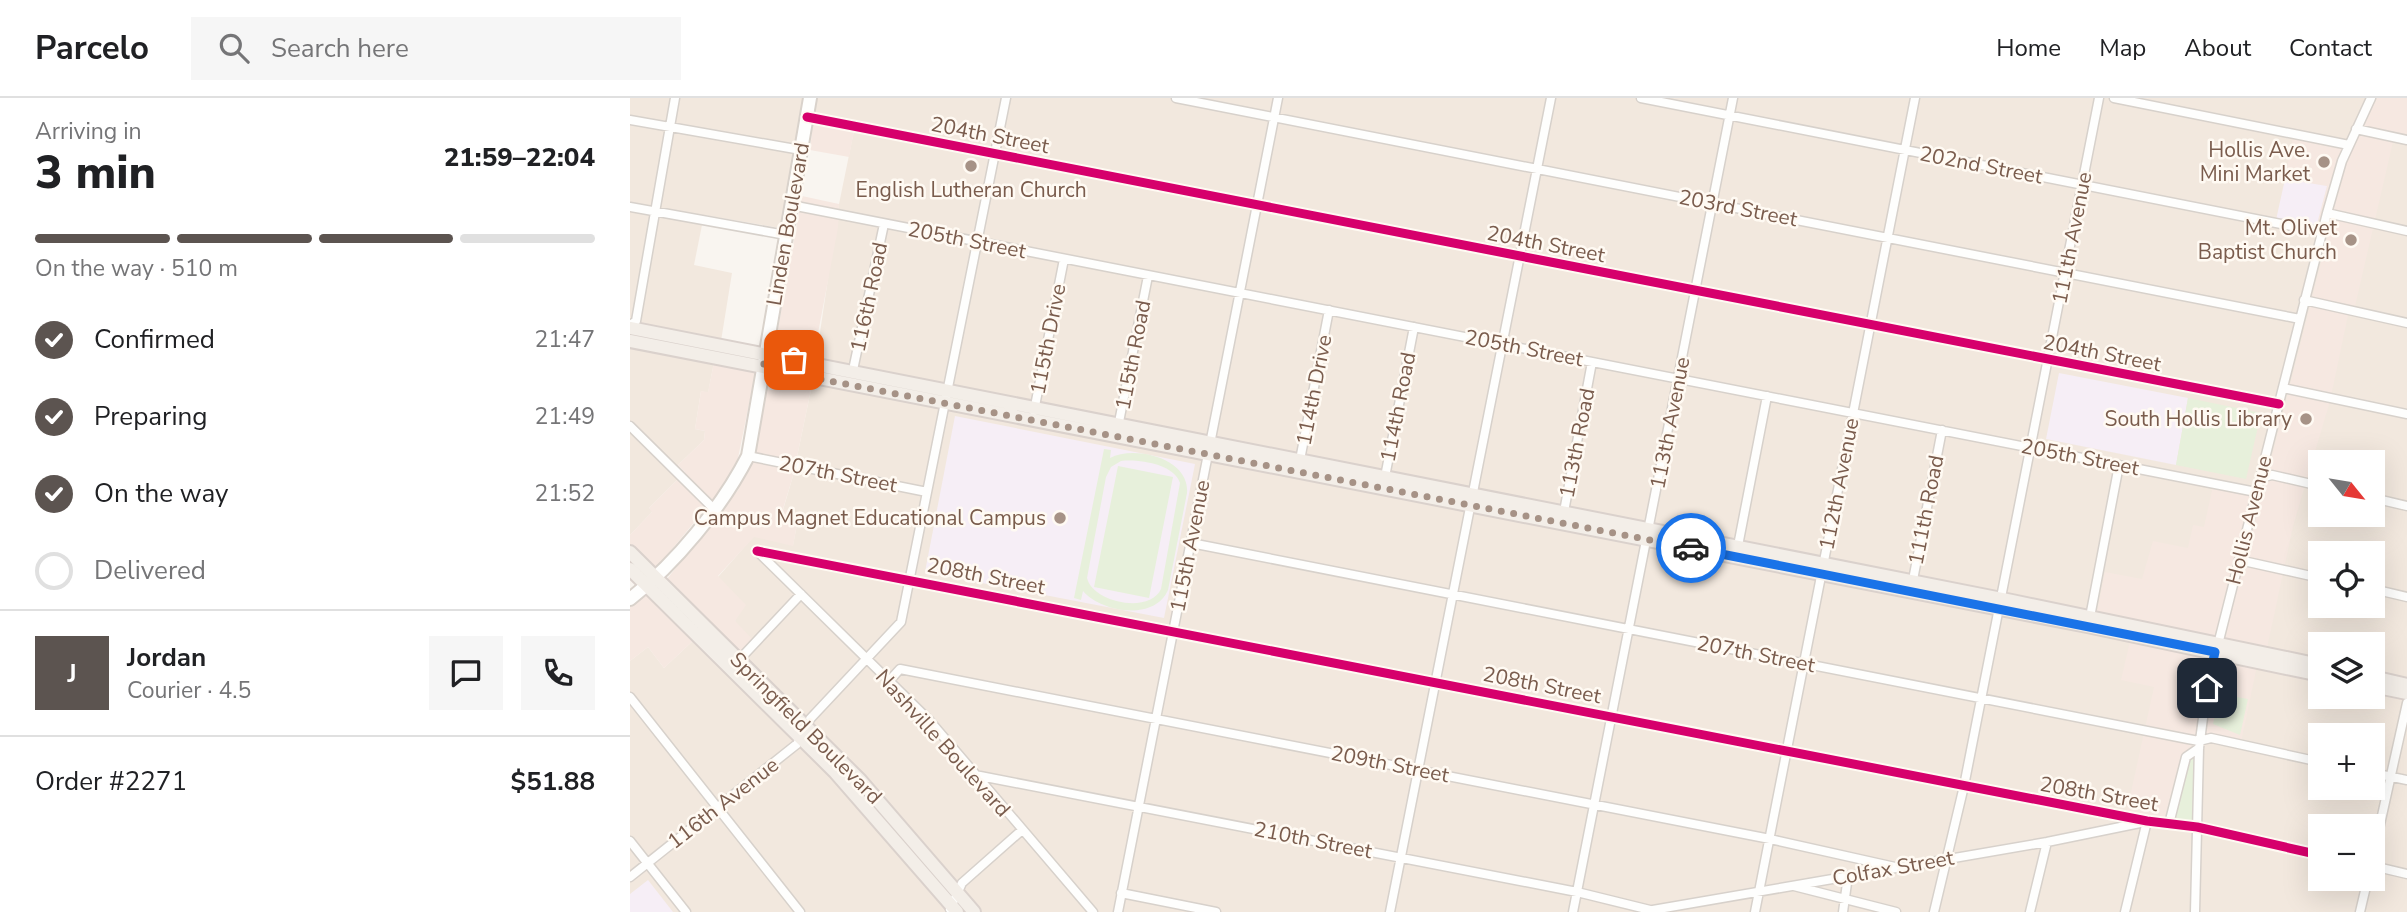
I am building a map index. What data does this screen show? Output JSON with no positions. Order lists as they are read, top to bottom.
{
  "streets": {
    "main road": ["Linden Boulevard", "Springfield Boulevard"],
    "street": [
      "204th Street",
      "202nd Street",
      "203rd Street",
      "111th Avenue",
      "205th Street",
      "116th Road",
      "115th Drive",
      "115th Road",
      "114th Drive",
      "114th Road",
      "113th Avenue",
      "113th Road",
      "207th Street",
      "112th Avenue",
      "111th Road",
      "Hollis Avenue",
      "115th Avenue",
      "208th Street",
      "Nashville Boulevard",
      "209th Street",
      "116th Avenue",
      "210th Street",
      "Colfax Street"
    ]
  },
  "crossings": [
    ["204th Street", "Linden Boulevard"],
    ["204th Street", "111th Avenue"],
    ["204th Street", "113th Avenue"],
    ["204th Street", "112th Avenue"],
    ["204th Street", "Hollis Avenue"],
    ["204th Street", "115th Avenue"],
    ["204th Street", "116th Avenue"],
    ["202nd Street", "111th Avenue"],
    ["202nd Street", "113th Avenue"],
    ["202nd Street", "112th Avenue"],
    ["202nd Street", "Hollis Avenue"],
    ["203rd Street", "111th Avenue"],
    ["203rd Street", "113th Avenue"],
    ["203rd Street", "112th Avenue"],
    ["203rd Street", "Hollis Avenue"],
    ["203rd Street", "115th Avenue"],
    ["Linden Boulevard", "205th Street"],
    ["Linden Boulevard", "207th Street"],
    ["Linden Boulevard", "Springfield Boulevard"],
    ["111th Avenue", "205th Street"],
    ["111th Avenue", "207th Street"],
    ["111th Avenue", "208th Street"],
    ["111th Avenue", "Colfax Street"],
    ["205th Street", "116th Road"],
    ["205th Street", "115th Drive"],
    ["205th Street", "115th Road"],
    ["205th Street", "114th Drive"],
    ["205th Street", "114th Road"],
    ["205th Street", "113th Avenue"],
    ["205th Street", "113th Road"],
    ["205th Street", "112th Avenue"],
    ["205th Street", "111th Road"],
    ["205th Street", "Hollis Avenue"],
    ["205th Street", "115th Avenue"],
    ["205th Street", "116th Avenue"],
    ["113th Avenue", "207th Street"],
    ["113th Avenue", "208th Street"],
    ["113th Avenue", "209th Street"],
    ["113th Avenue", "210th Street"],
    ["207th Street", "112th Avenue"],
    ["207th Street", "Hollis Avenue"],
    ["207th Street", "115th Avenue"],
    ["207th Street", "116th Avenue"],
    ["112th Avenue", "208th Street"],
    ["112th Avenue", "209th Street"],
    ["112th Avenue", "Colfax Street"],
    ["Hollis Avenue", "208th Street"],
    ["115th Avenue", "208th Street"],
    ["115th Avenue", "209th Street"],
    ["115th Avenue", "210th Street"],
    ["208th Street", "Nashville Boulevard"],
    ["208th Street", "116th Avenue"],
    ["208th Street", "Colfax Street"],
    ["Springfield Boulevard", "116th Avenue"],
    ["Nashville Boulevard", "209th Street"],
    ["Nashville Boulevard", "116th Avenue"],
    ["Nashville Boulevard", "210th Street"],
    ["209th Street", "Colfax Street"],
    ["210th Street", "Colfax Street"]
  ],
  "places": [
    "Hollis Ave. Mini Market",
    "English Lutheran Church",
    "Mt. Olivet Baptist Church",
    "South Hollis Library",
    "Campus Magnet Educational Campus"
  ],
  "north": "bottom right",
  "page": {
    "header": "Parcelo",
    "search": "Search here",
    "nav": [
      "Home",
      "Map",
      "About",
      "Contact"
    ],
    "heading": ["3 min", "Arriving in", "21:59–22:04"],
    "panel": [
      "Jordan",
      "Courier · 4.5",
      "Order #2271",
      "$51.88"
    ],
    "bar": "On the way · 510 m",
    "list": [
      ["Confirmed", "21:47"],
      ["Preparing", "21:49"],
      ["On the way", "21:52"],
      "Delivered"
    ],
    "map_buttons": ["+", "−"],
    "round": "J"
  }
}
